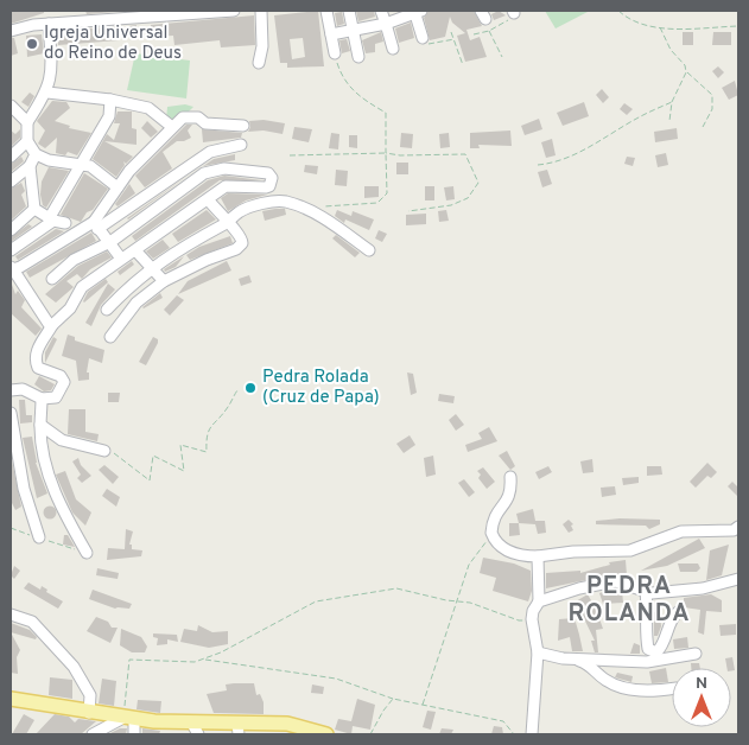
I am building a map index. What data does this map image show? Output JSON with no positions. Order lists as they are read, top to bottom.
{
  "districts": ["PEDRA ROLANDA"],
  "places": ["Igreja Universal do Reino de Deus", "Pedra Rolada (Cruz de Papa)"],
  "north": "top"
}
